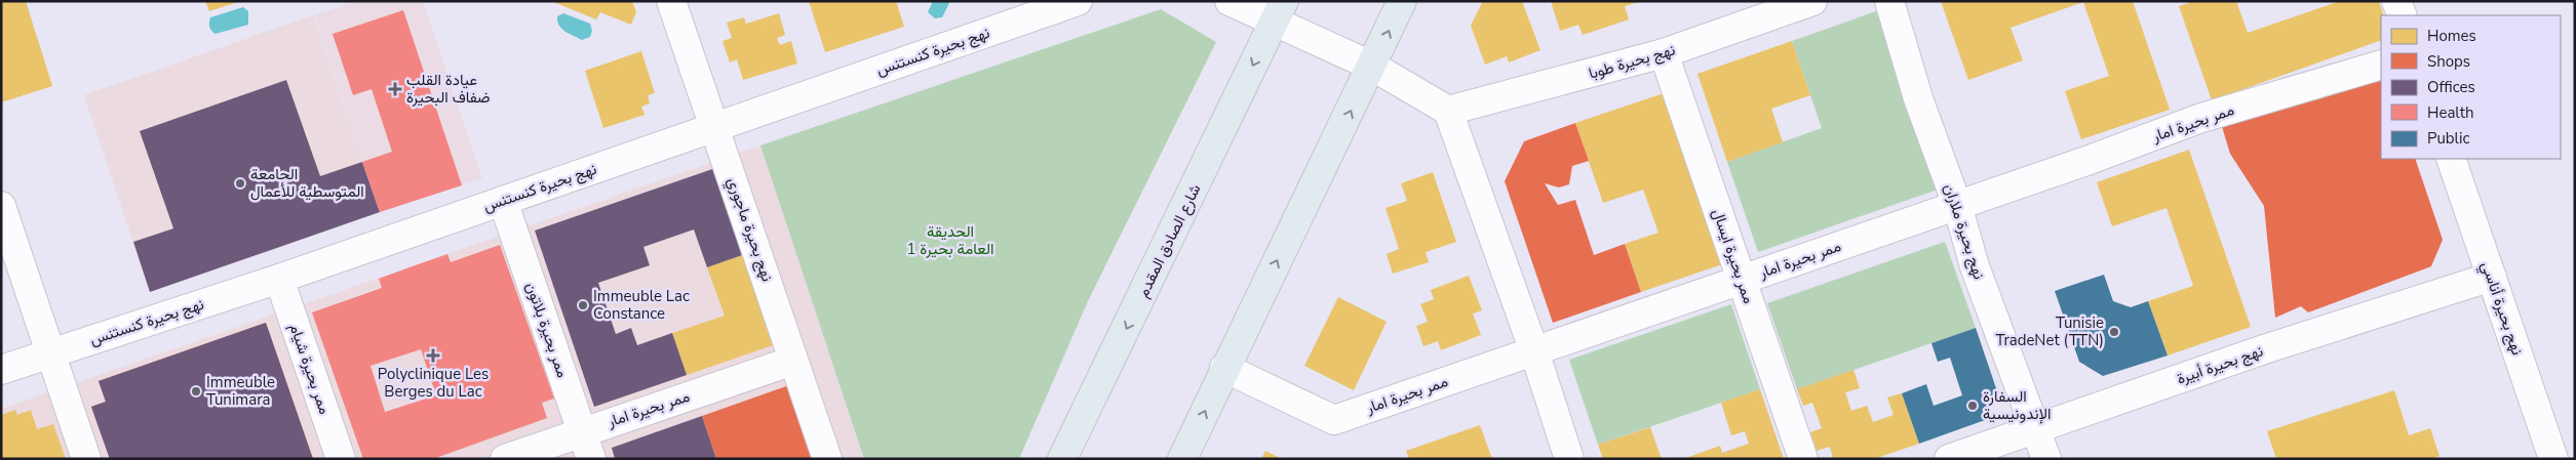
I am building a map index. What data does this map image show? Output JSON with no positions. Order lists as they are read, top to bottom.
{
  "streets": {
    "main road": ["شارع الصادق المقدم"],
    "street": [
      "نهج بحيرة كنستنس",
      "نهج بحيرة طوبا",
      "ممر بحيرة امار",
      "نهج بحيرة ماجوري",
      "نهج بحيرة ملاران",
      "ممر بحيرة ايسال",
      "نهج بحيرة أناسي",
      "ممر بحيرة بلاتون",
      "نهج بحيرة أبيرة",
      "ممر بحيرة شيام"
    ]
  },
  "crossings": [
    ["نهج بحيرة كنستنس", "نهج بحيرة ماجوري"],
    ["نهج بحيرة كنستنس", "ممر بحيرة بلاتون"],
    ["نهج بحيرة كنستنس", "ممر بحيرة شيام"],
    ["نهج بحيرة طوبا", "ممر بحيرة ايسال"],
    ["ممر بحيرة امار", "نهج بحيرة ماجوري"],
    ["ممر بحيرة امار", "نهج بحيرة ملاران"],
    ["ممر بحيرة امار", "ممر بحيرة ايسال"],
    ["ممر بحيرة امار", "ممر بحيرة بلاتون"],
    ["نهج بحيرة ملاران", "نهج بحيرة أبيرة"],
    ["نهج بحيرة أناسي", "نهج بحيرة أبيرة"]
  ],
  "parks": ["الحديقة العامة بحيرة 1"],
  "places": {
    "health": ["عيادة القلب ضفاف البحيرة", "Polyclinique Les Berges du Lac"],
    "other": [
      "الجامعة المتوسطية للأعمال",
      "Immeuble Lac Constance",
      "Tunisie TradeNet (TTN)",
      "Immeuble Tunimara",
      "السفارة الإندونيسية"
    ]
  },
  "legend": [
    "Homes",
    "Shops",
    "Offices",
    "Health",
    "Public"
  ]
}
